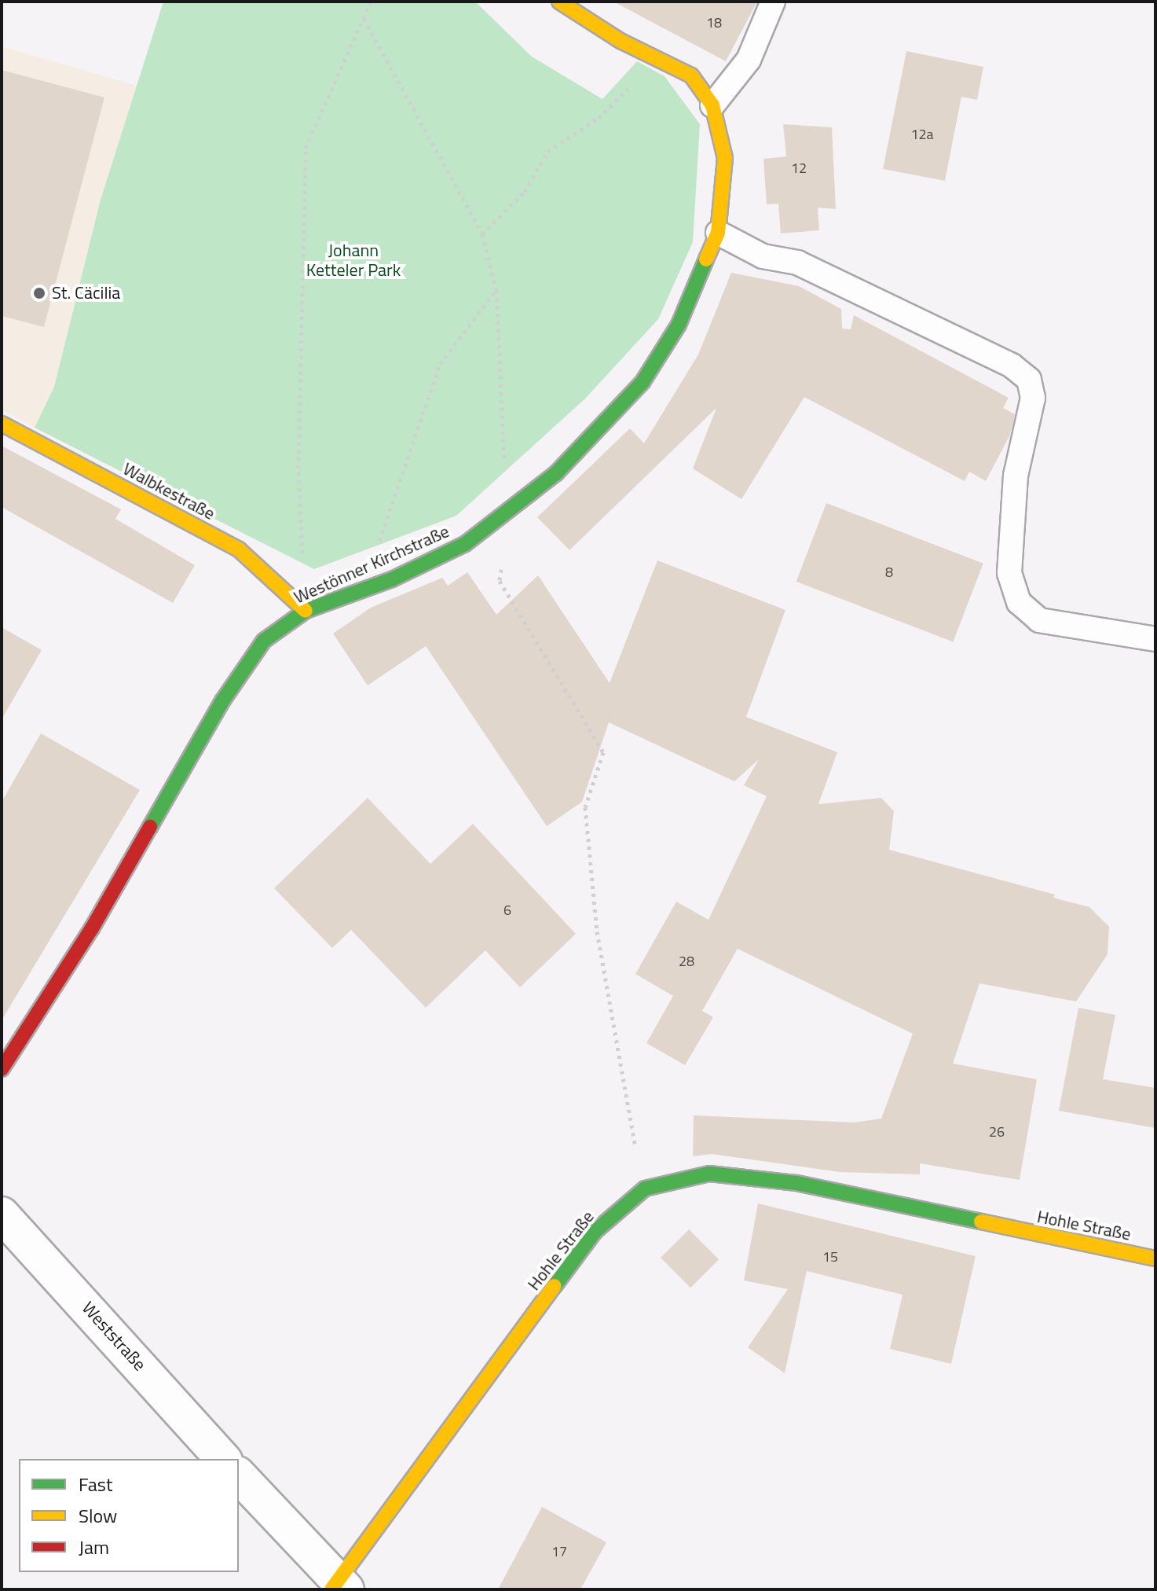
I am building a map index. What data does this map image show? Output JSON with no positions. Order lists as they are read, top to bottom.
{
  "streets": {
    "street": [
      "Walbkestraße",
      "Westönner Kirchstraße",
      "Hohle Straße",
      "Weststraße"
    ]
  },
  "crossings": [
    ["Walbkestraße", "Westönner Kirchstraße"]
  ],
  "parks": ["Johann Ketteler Park"],
  "places": ["St. Cäcilia"],
  "house_numbers": [
    "18",
    "12a",
    "12",
    "8",
    "6",
    "28",
    "26",
    "15",
    "17"
  ],
  "legend": ["Fast", "Slow", "Jam"]
}
